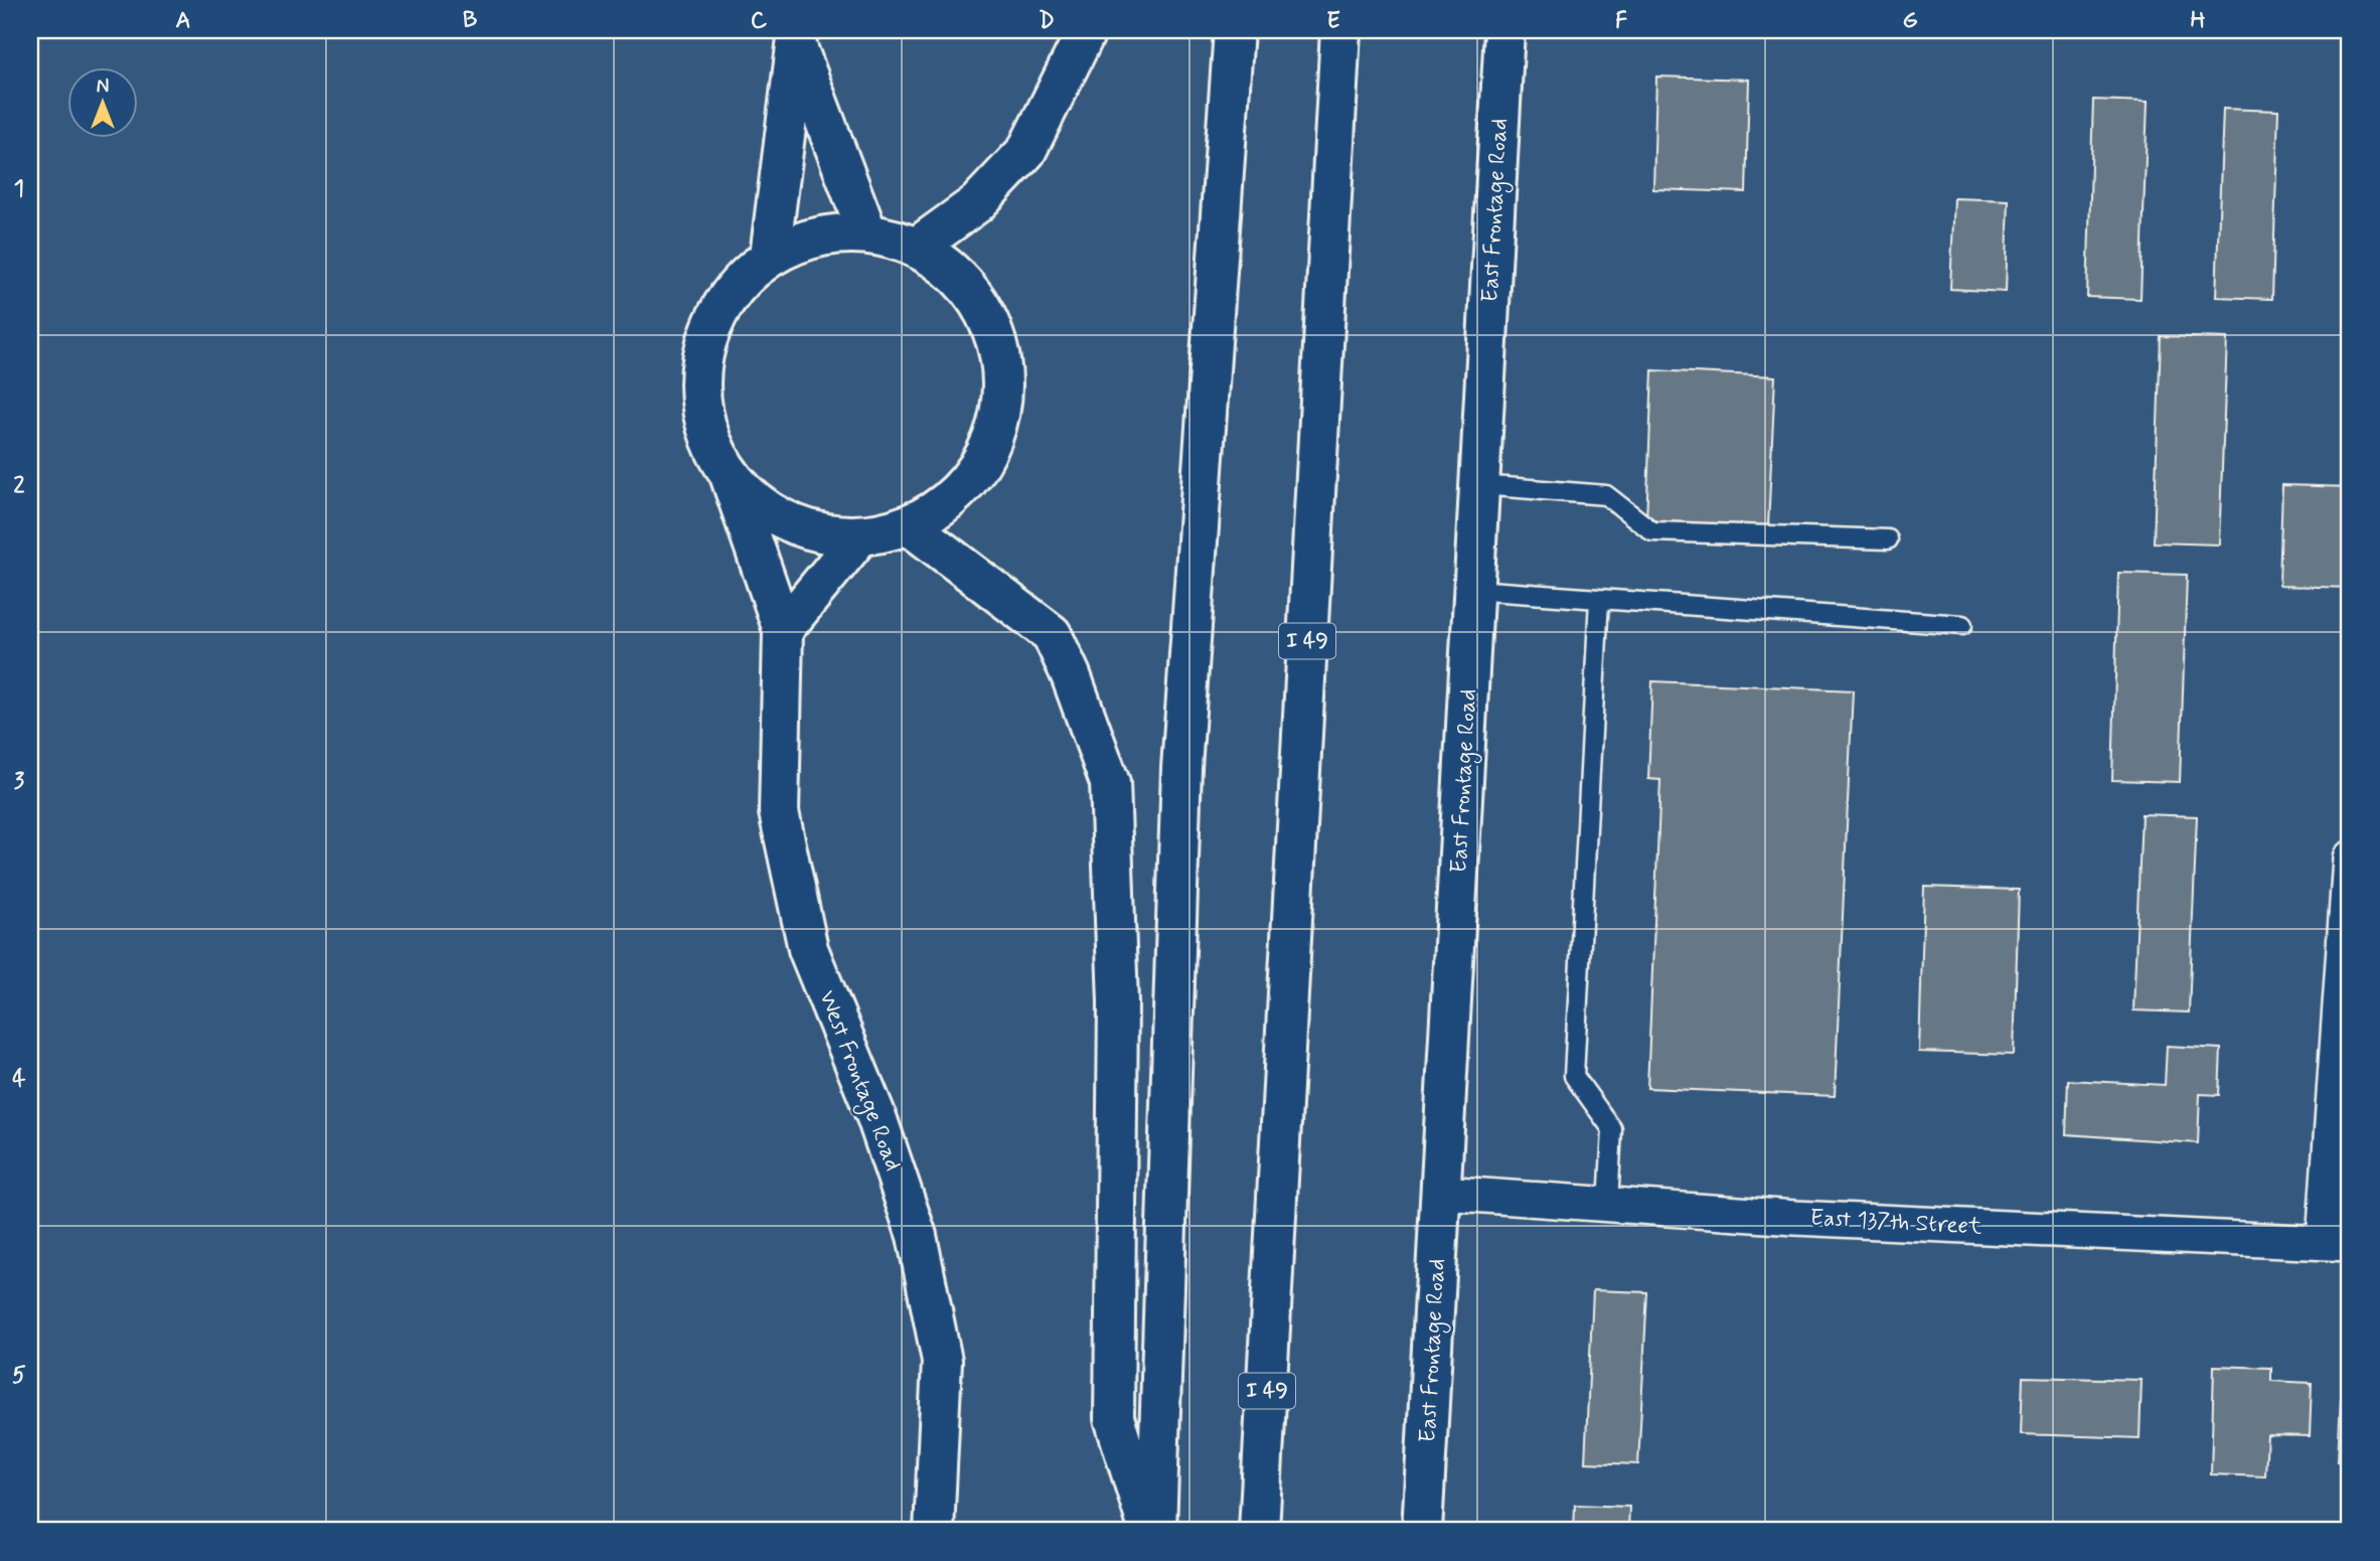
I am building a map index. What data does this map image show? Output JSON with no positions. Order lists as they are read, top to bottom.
{
  "streets": {
    "main road": ["East Frontage Road", "I 49", "West Frontage Road"],
    "street": ["East 137th Street"]
  },
  "crossings": [
    ["East Frontage Road", "East 137th Street"]
  ],
  "north": "top",
  "grid": {
    "columns": [
      "A",
      "B",
      "C",
      "D",
      "E",
      "F",
      "G",
      "H"
    ],
    "rows": [
      "1",
      "2",
      "3",
      "4",
      "5"
    ]
  }
}
